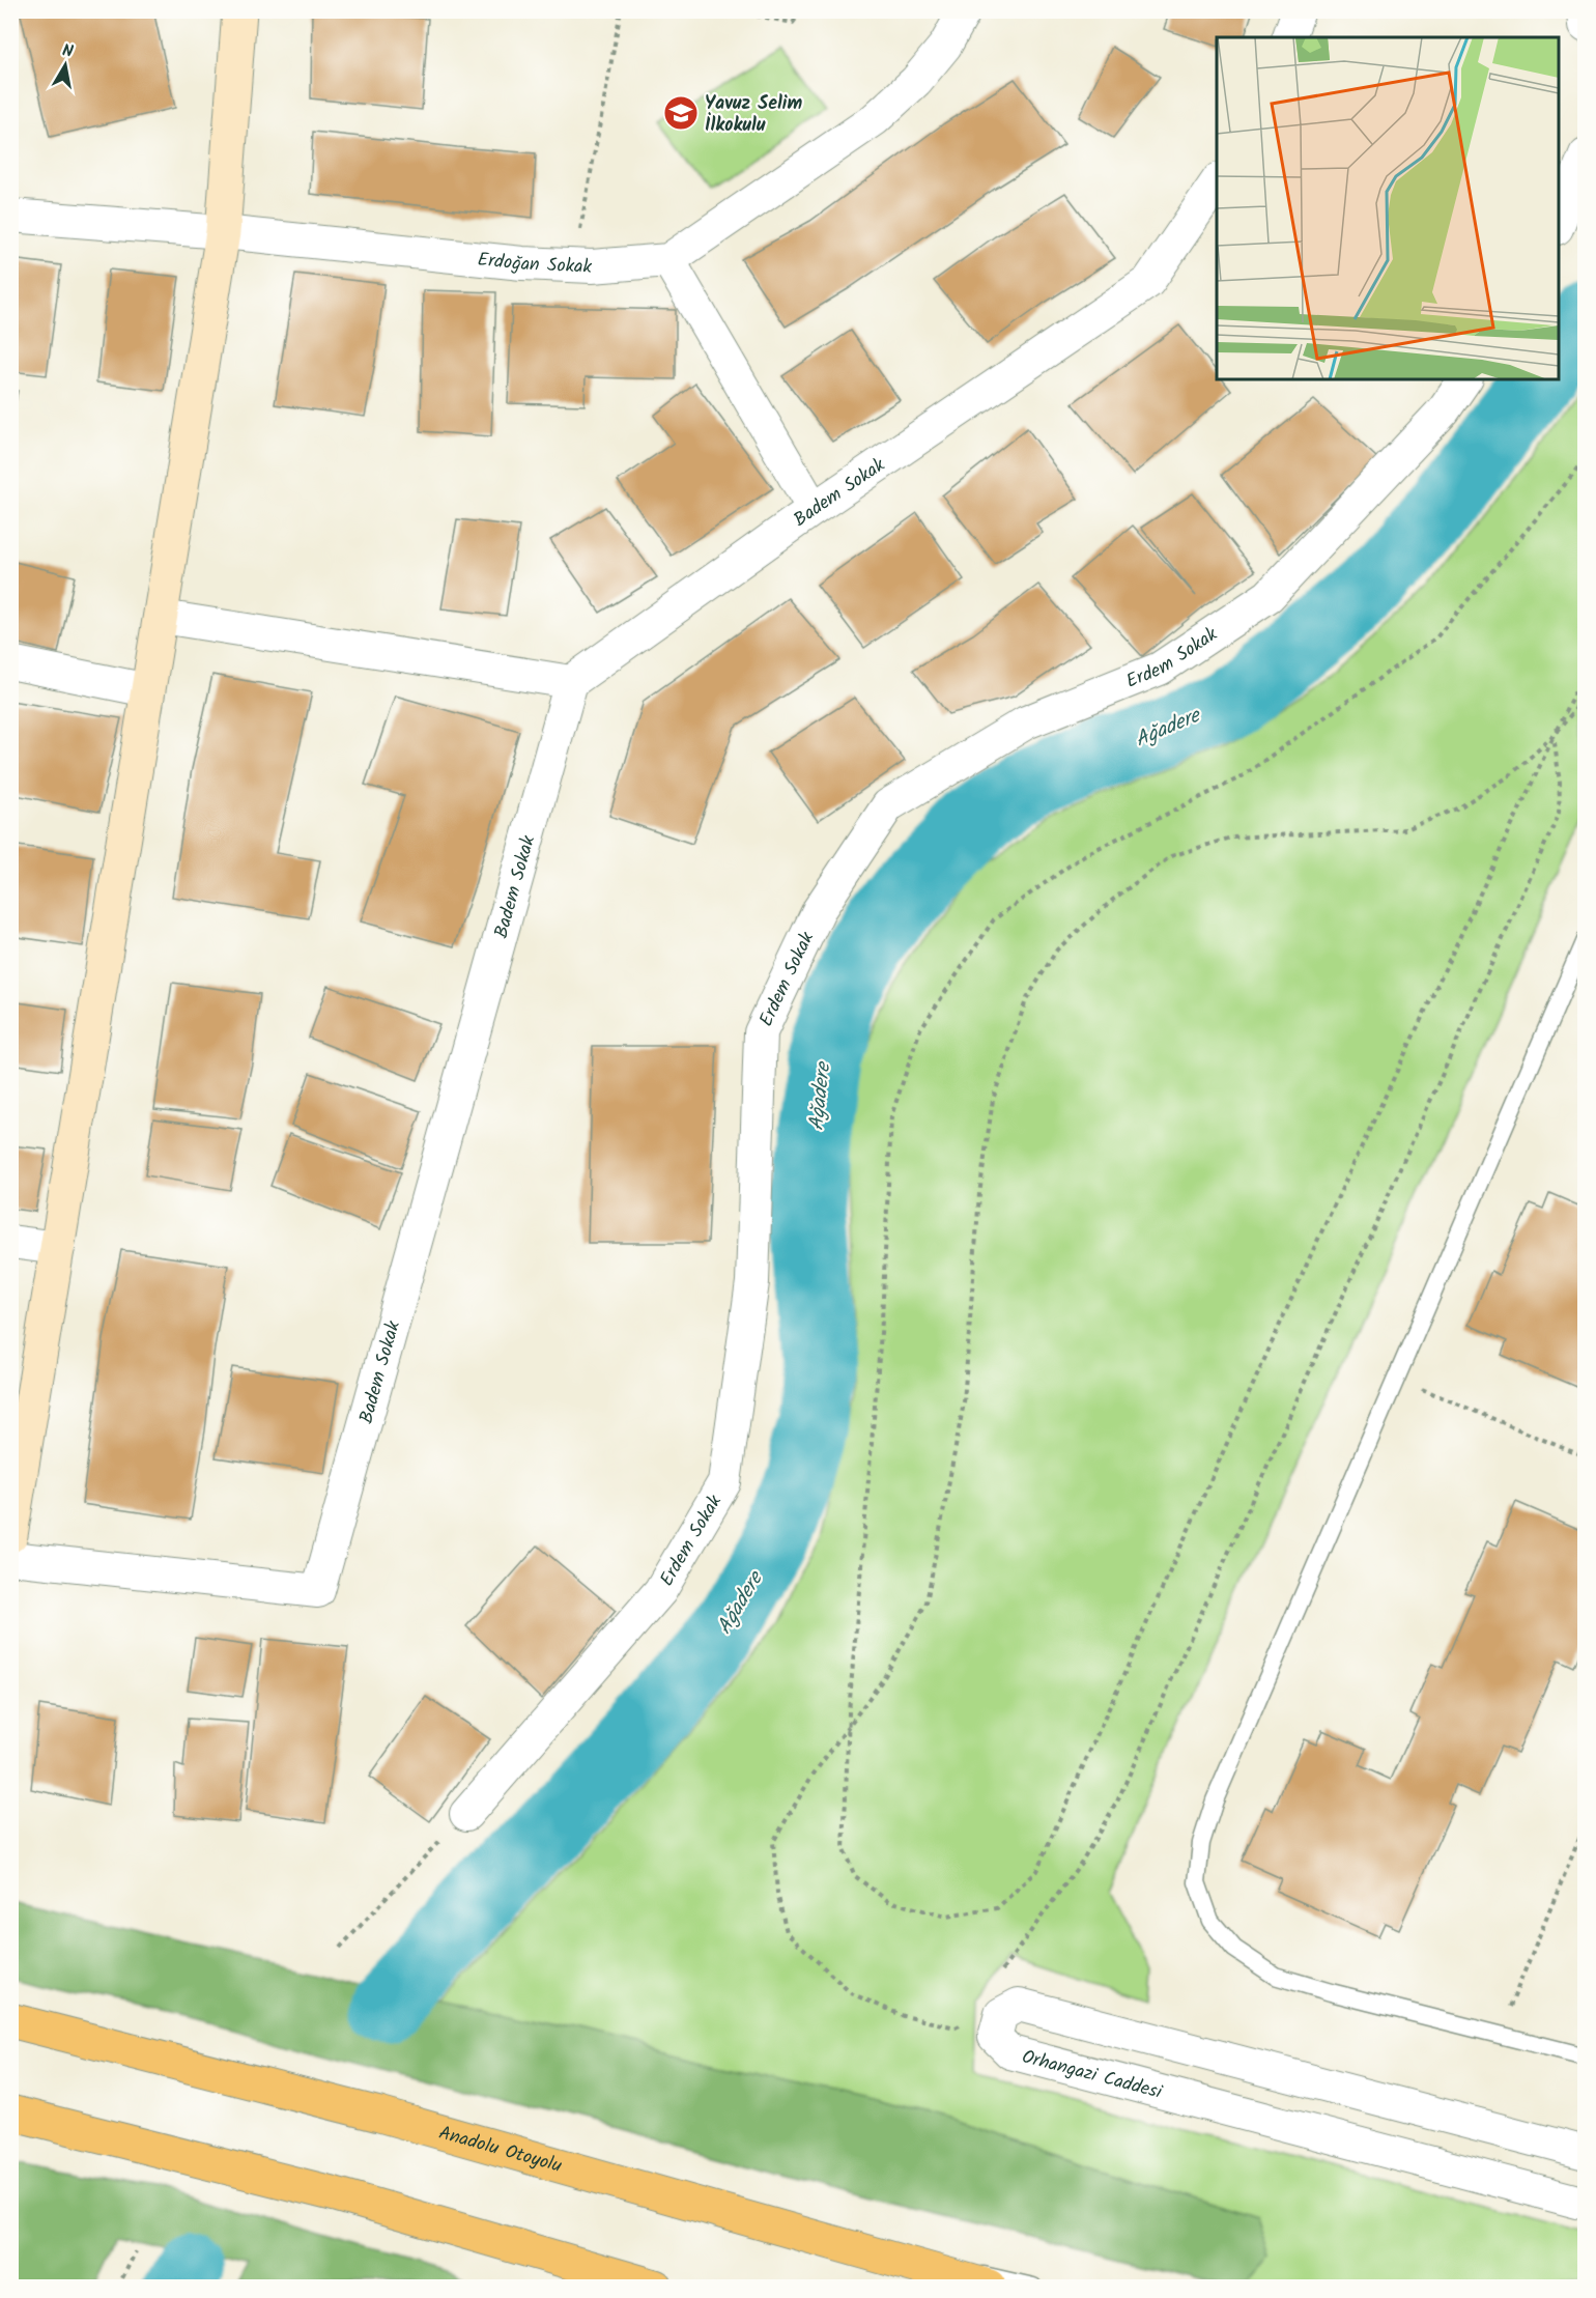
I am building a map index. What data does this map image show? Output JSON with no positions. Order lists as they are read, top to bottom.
{
  "streets": {
    "highway": ["Anadolu Otoyolu"],
    "street": [
      "Erdoğan Sokak",
      "Badem Sokak",
      "Erdem Sokak",
      "Orhangazi Caddesi"
    ]
  },
  "water": ["Ağadere"],
  "places": {
    "school or university": ["Yavuz Selim İlkokulu"]
  },
  "north": "top"
}
